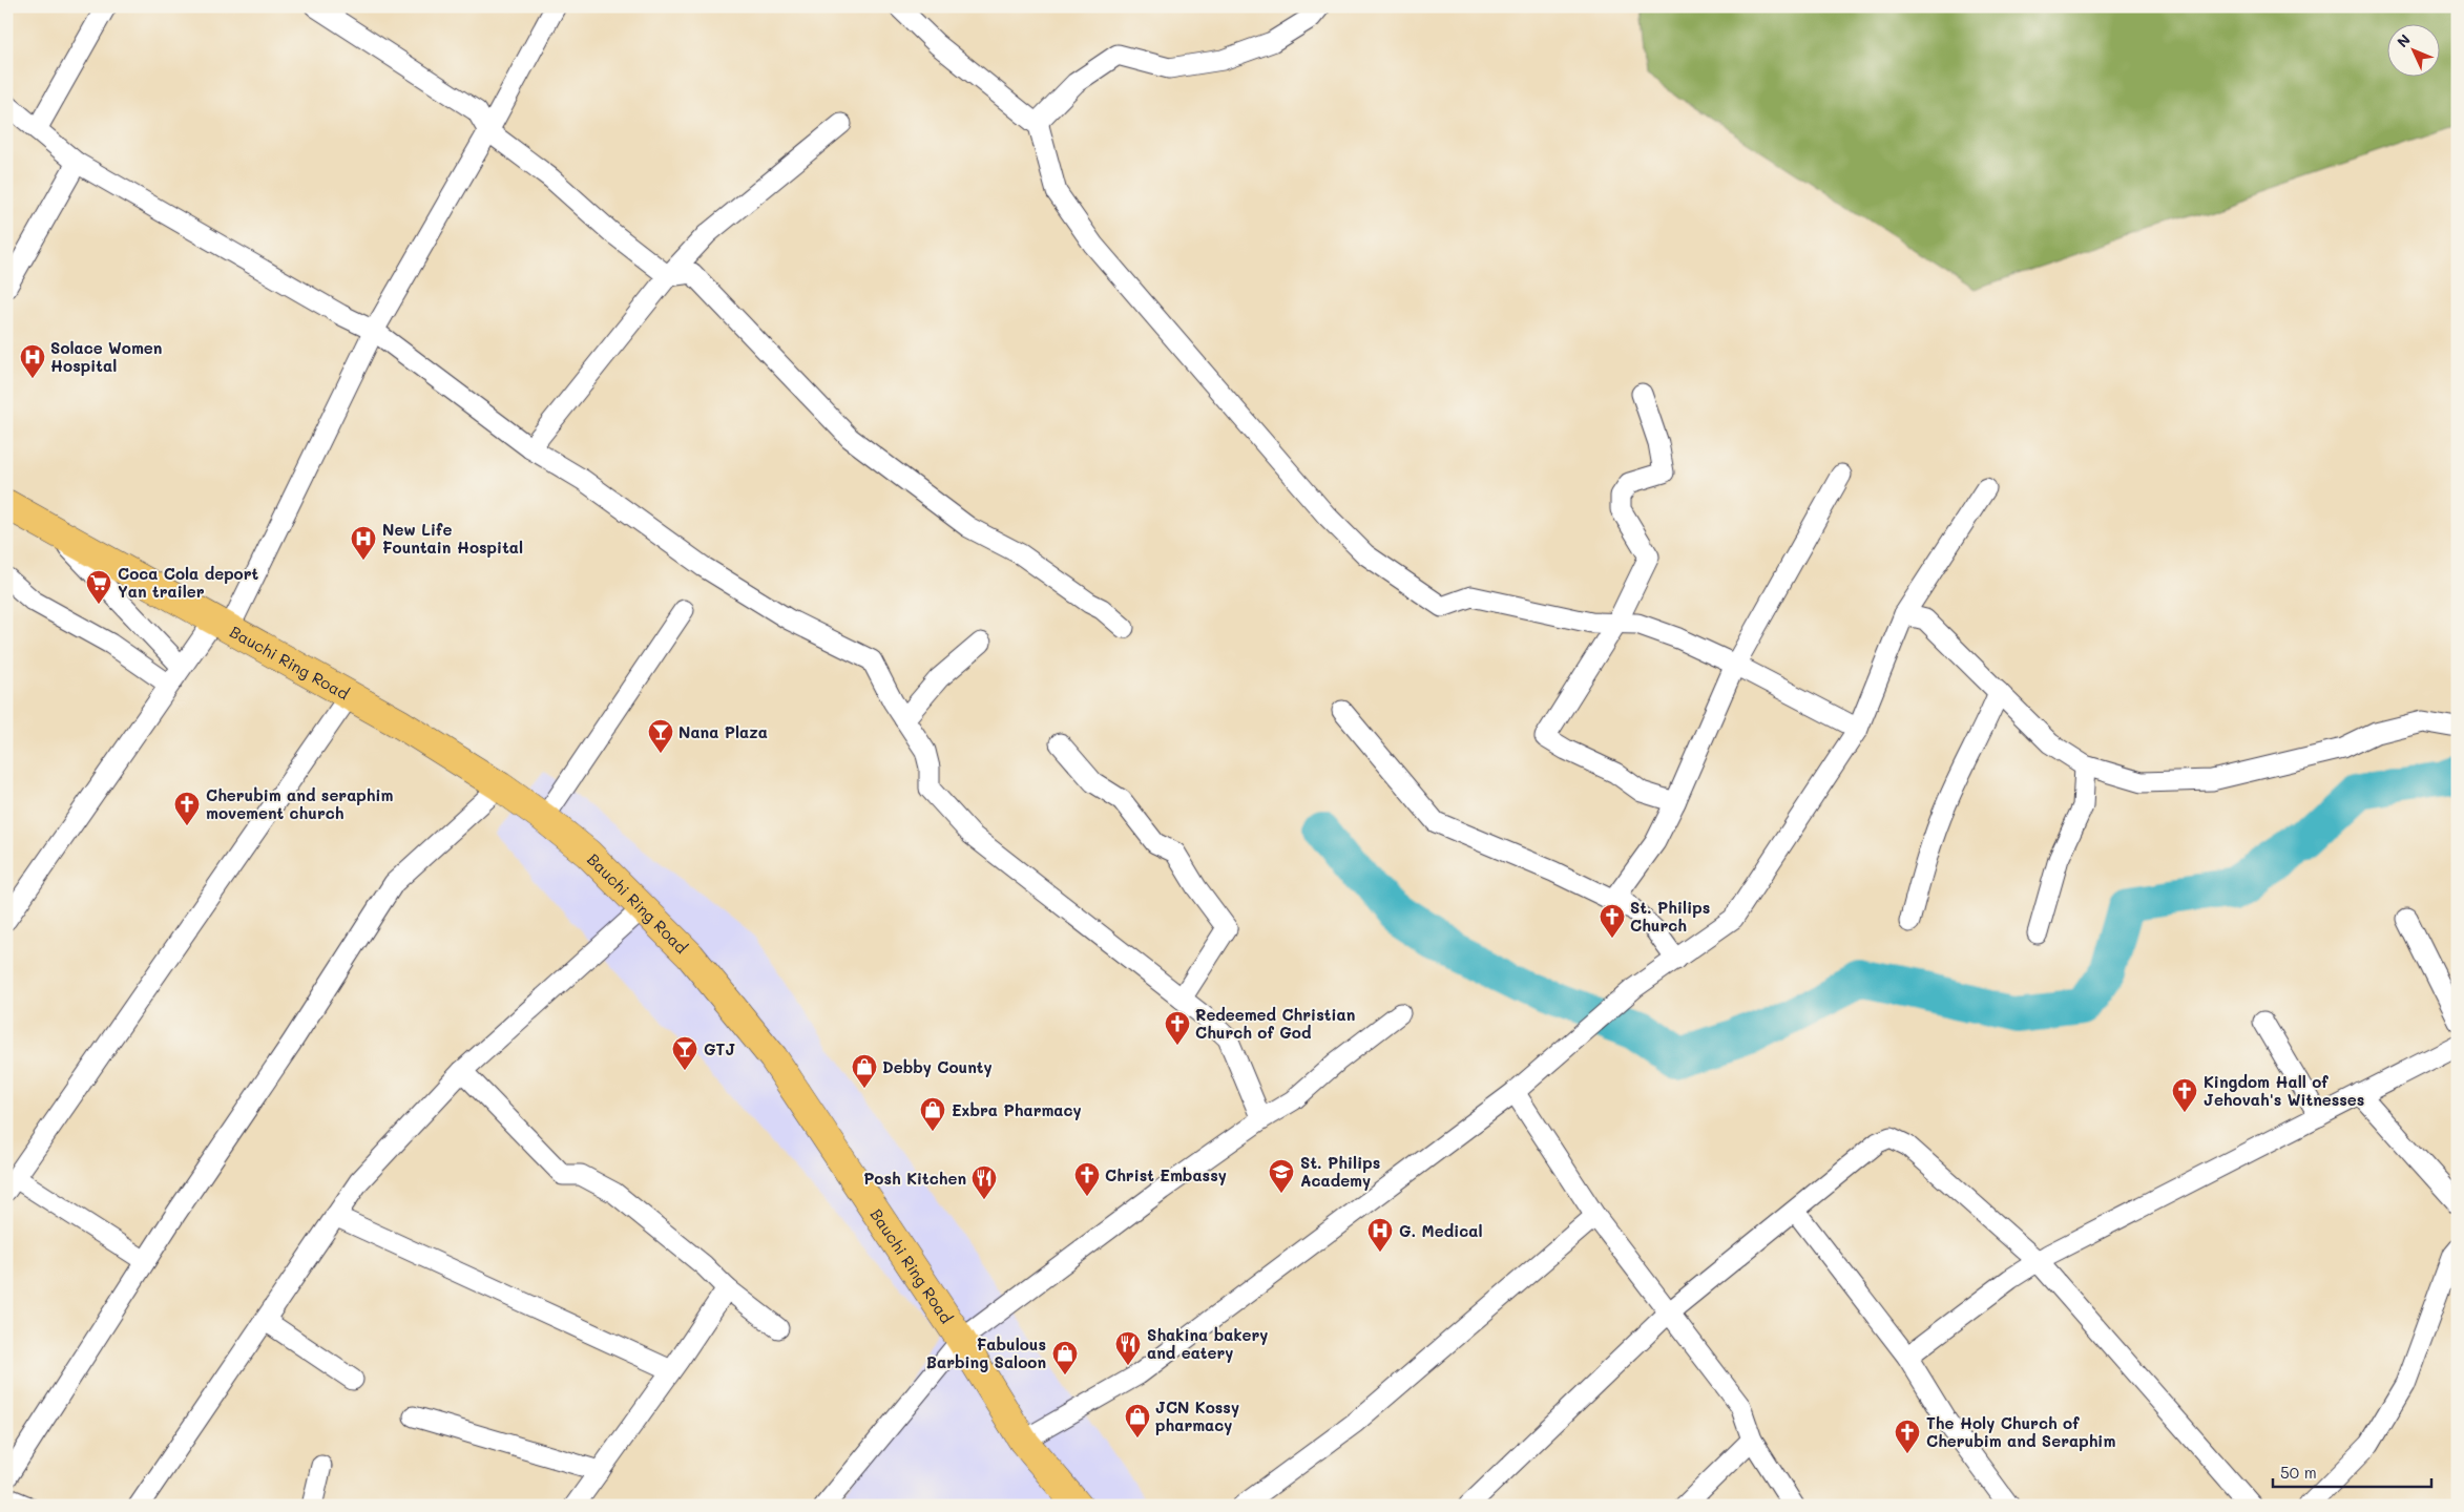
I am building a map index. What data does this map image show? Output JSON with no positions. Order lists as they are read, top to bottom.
{
  "streets": {
    "main road": ["Bauchi Ring Road"]
  },
  "places": {
    "hospital": ["Solace Women Hospital", "New Life Fountain Hospital", "G. Medical"],
    "supermarket": ["Coca Cola deport Yan trailer"],
    "bar": ["Nana Plaza", "GTJ"],
    "church": [
      "Cherubim and seraphim movement church",
      "St. Philips Church",
      "Redeemed Christian Church of God",
      "Kingdom Hall of Jehovah's Witnesses",
      "Christ Embassy",
      "The Holy Church of Cherubim and Seraphim"
    ],
    "shop": [
      "Debby County",
      "Exbra Pharmacy",
      "Fabulous Barbing Saloon",
      "JCN Kossy pharmacy"
    ],
    "school or university": ["St. Philips Academy"],
    "restaurant": ["Posh Kitchen", "Shakina bakery and eatery"]
  },
  "scale_bar": "50 m",
  "north": "top left"
}
